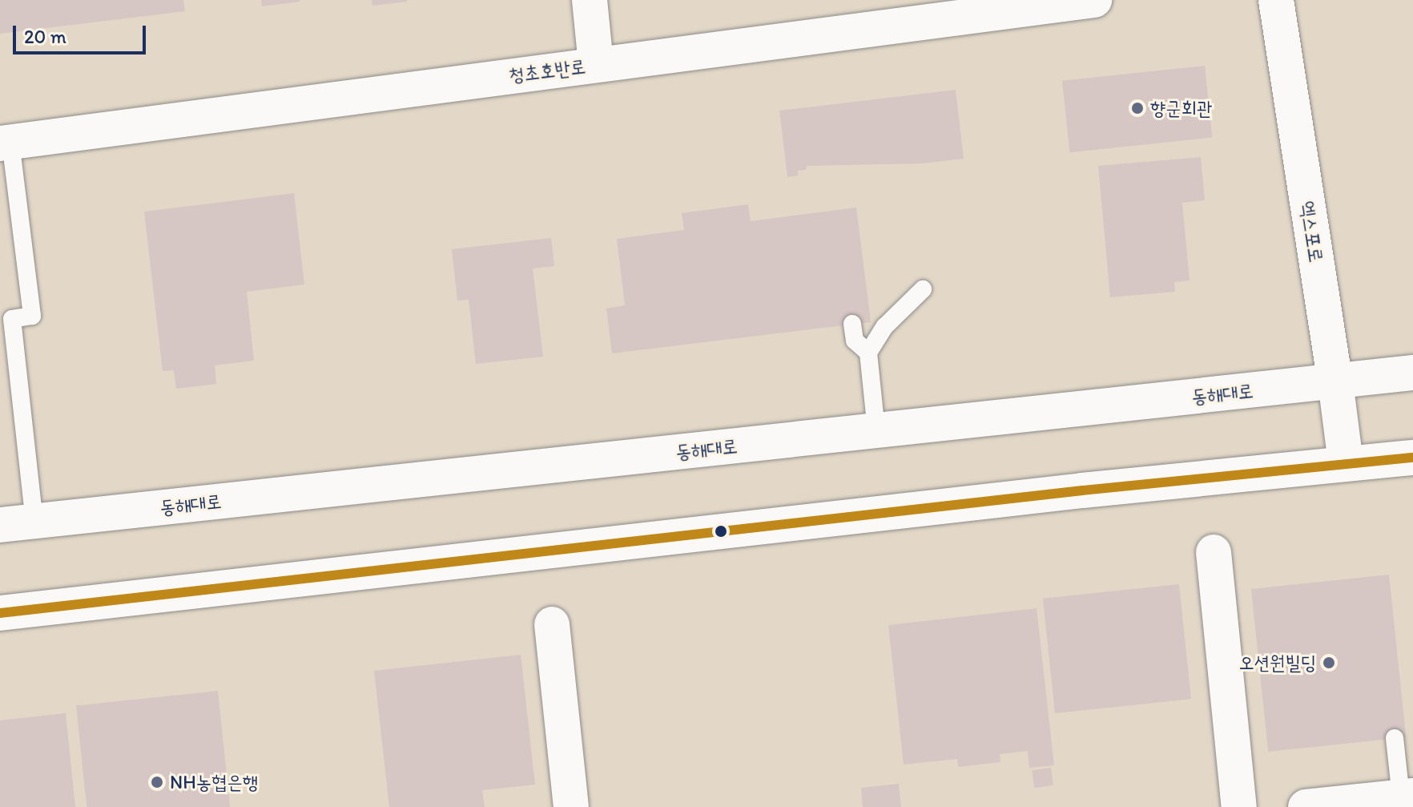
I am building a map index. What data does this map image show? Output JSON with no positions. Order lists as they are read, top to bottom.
{
  "streets": {
    "main road": ["청초호반로", "엑스포로", "동해대로"]
  },
  "crossings": [
    ["엑스포로", "동해대로"]
  ],
  "places": ["향군회관", "오션원빌딩", "NH농협은행"],
  "scale_bar": "20 m"
}
